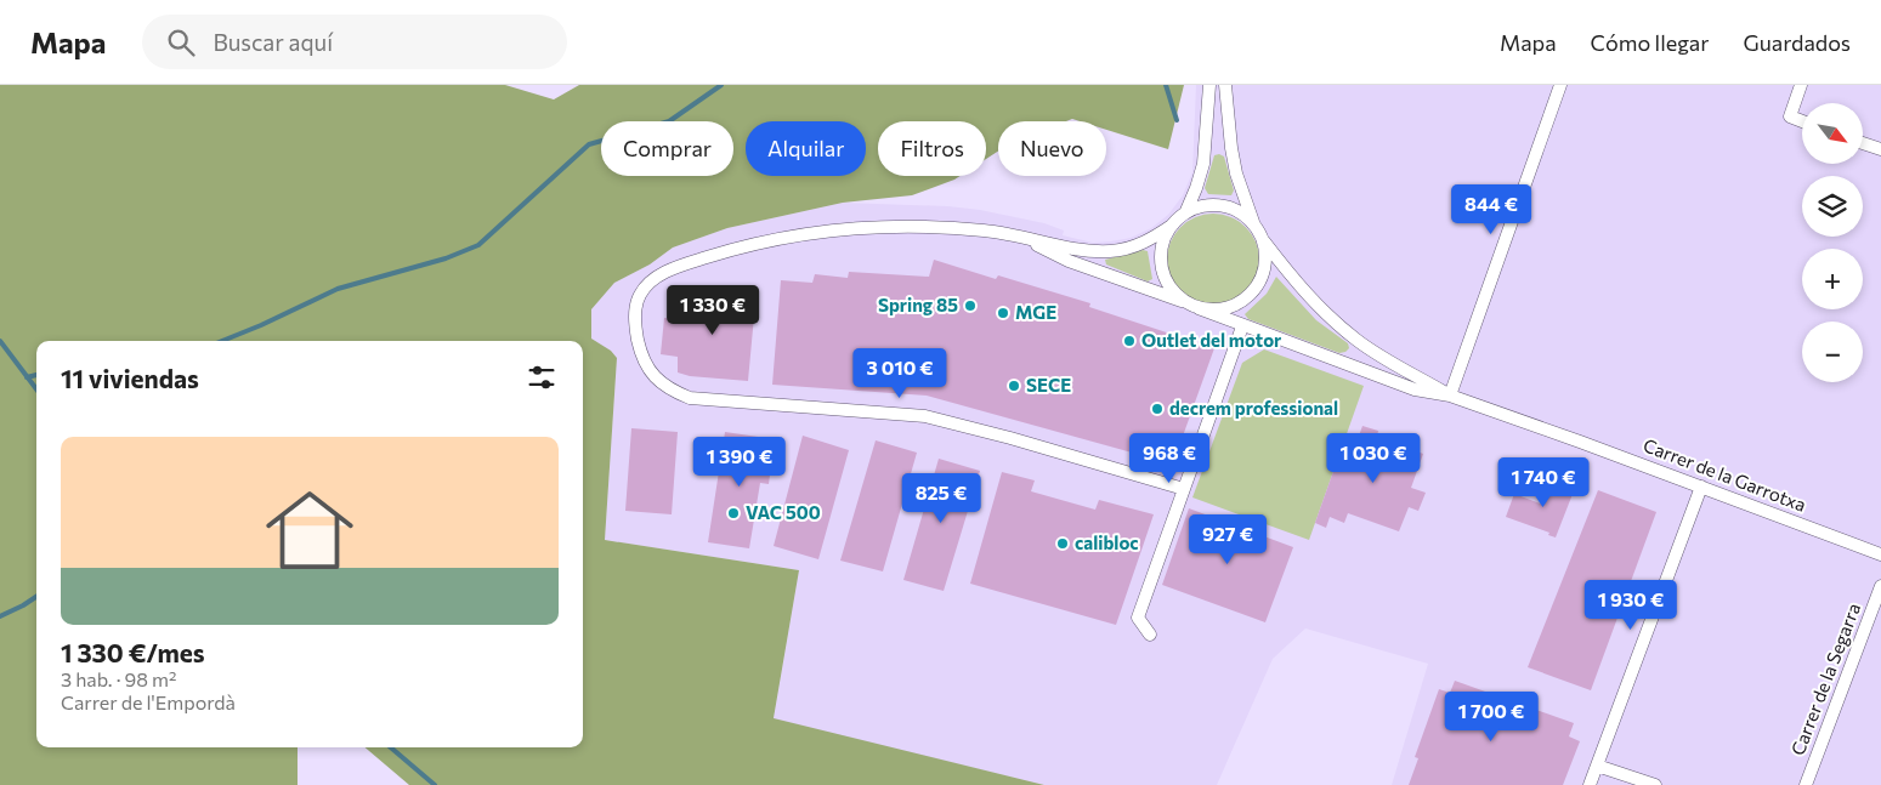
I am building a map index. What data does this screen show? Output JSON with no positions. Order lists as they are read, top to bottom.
{
  "streets": {
    "street": ["Carrer de la Garrotxa", "Carrer de la Segarra"]
  },
  "places": [
    "Spring 85",
    "MGE",
    "Outlet del motor",
    "SECE",
    "decrem professional",
    "VAC 500",
    "calibloc"
  ],
  "north": "bottom right",
  "page": {
    "header": "Mapa",
    "search": "Buscar aquí",
    "nav": ["Mapa", "Cómo llegar", "Guardados"],
    "map_buttons": ["+", "−"],
    "chip": [
      "Comprar",
      "Alquilar",
      "Filtros",
      "Nuevo"
    ],
    "price": [
      "844 €",
      "1 330 €",
      "3 010 €",
      "968 €",
      "1 030 €",
      "1 390 €",
      "1 740 €",
      "825 €",
      "927 €",
      "1 930 €",
      "1 700 €"
    ],
    "heading": "11 viviendas",
    "list": [
      {
        "name": "1 330 €/mes",
        "note": "3 hab. · 98 m² · Carrer de l'Empordà"
      }
    ]
  }
}
